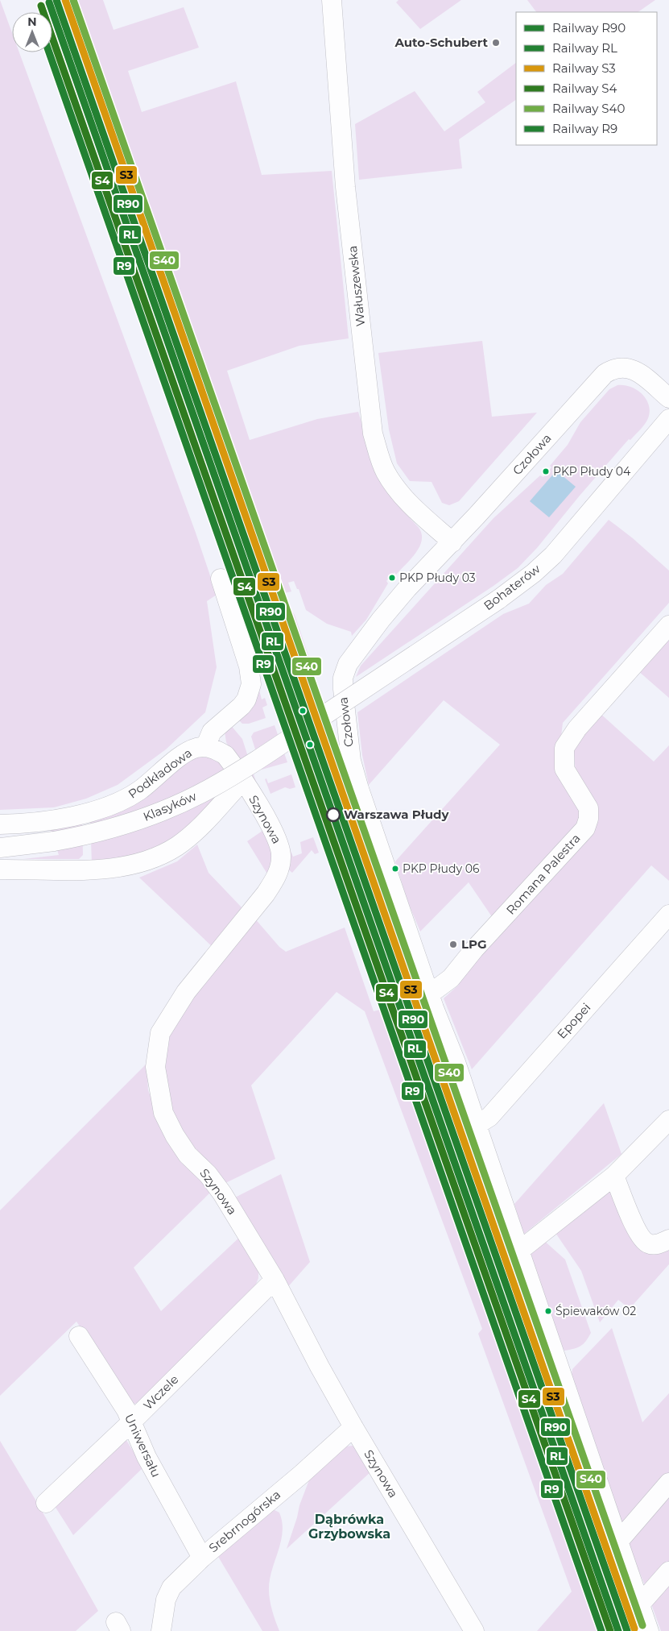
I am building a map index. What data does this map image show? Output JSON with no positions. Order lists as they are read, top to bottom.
{
  "streets": {
    "street": [
      "Wałuszewska",
      "Czołowa",
      "Bohaterów",
      "Podkładowa",
      "Klasyków",
      "Szynowa",
      "Romana Palestra",
      "Epopei",
      "Wczele",
      "Uniwersału",
      "Srebrnogórska"
    ]
  },
  "crossings": [
    ["Wałuszewska", "Czołowa"],
    ["Czołowa", "Romana Palestra"],
    ["Czołowa", "Epopei"],
    ["Bohaterów", "Klasyków"],
    ["Podkładowa", "Szynowa"],
    ["Szynowa", "Wczele"],
    ["Szynowa", "Srebrnogórska"],
    ["Wczele", "Uniwersału"],
    ["Uniwersału", "Srebrnogórska"]
  ],
  "districts": ["Dąbrówka Grzybowska"],
  "places": [
    "Auto-Schubert",
    "PKP Płudy 04",
    "PKP Płudy 03",
    "Warszawa Płudy",
    "PKP Płudy 06",
    "LPG",
    "Śpiewaków 02"
  ],
  "lines": [
    "rail line R90",
    "rail line S3",
    "rail line S40",
    "rail line RL",
    "rail line S4",
    "rail line R9"
  ],
  "legend": [
    "Railway R90",
    "Railway RL",
    "Railway S3",
    "Railway S4",
    "Railway S40",
    "Railway R9"
  ],
  "north": "top"
}
